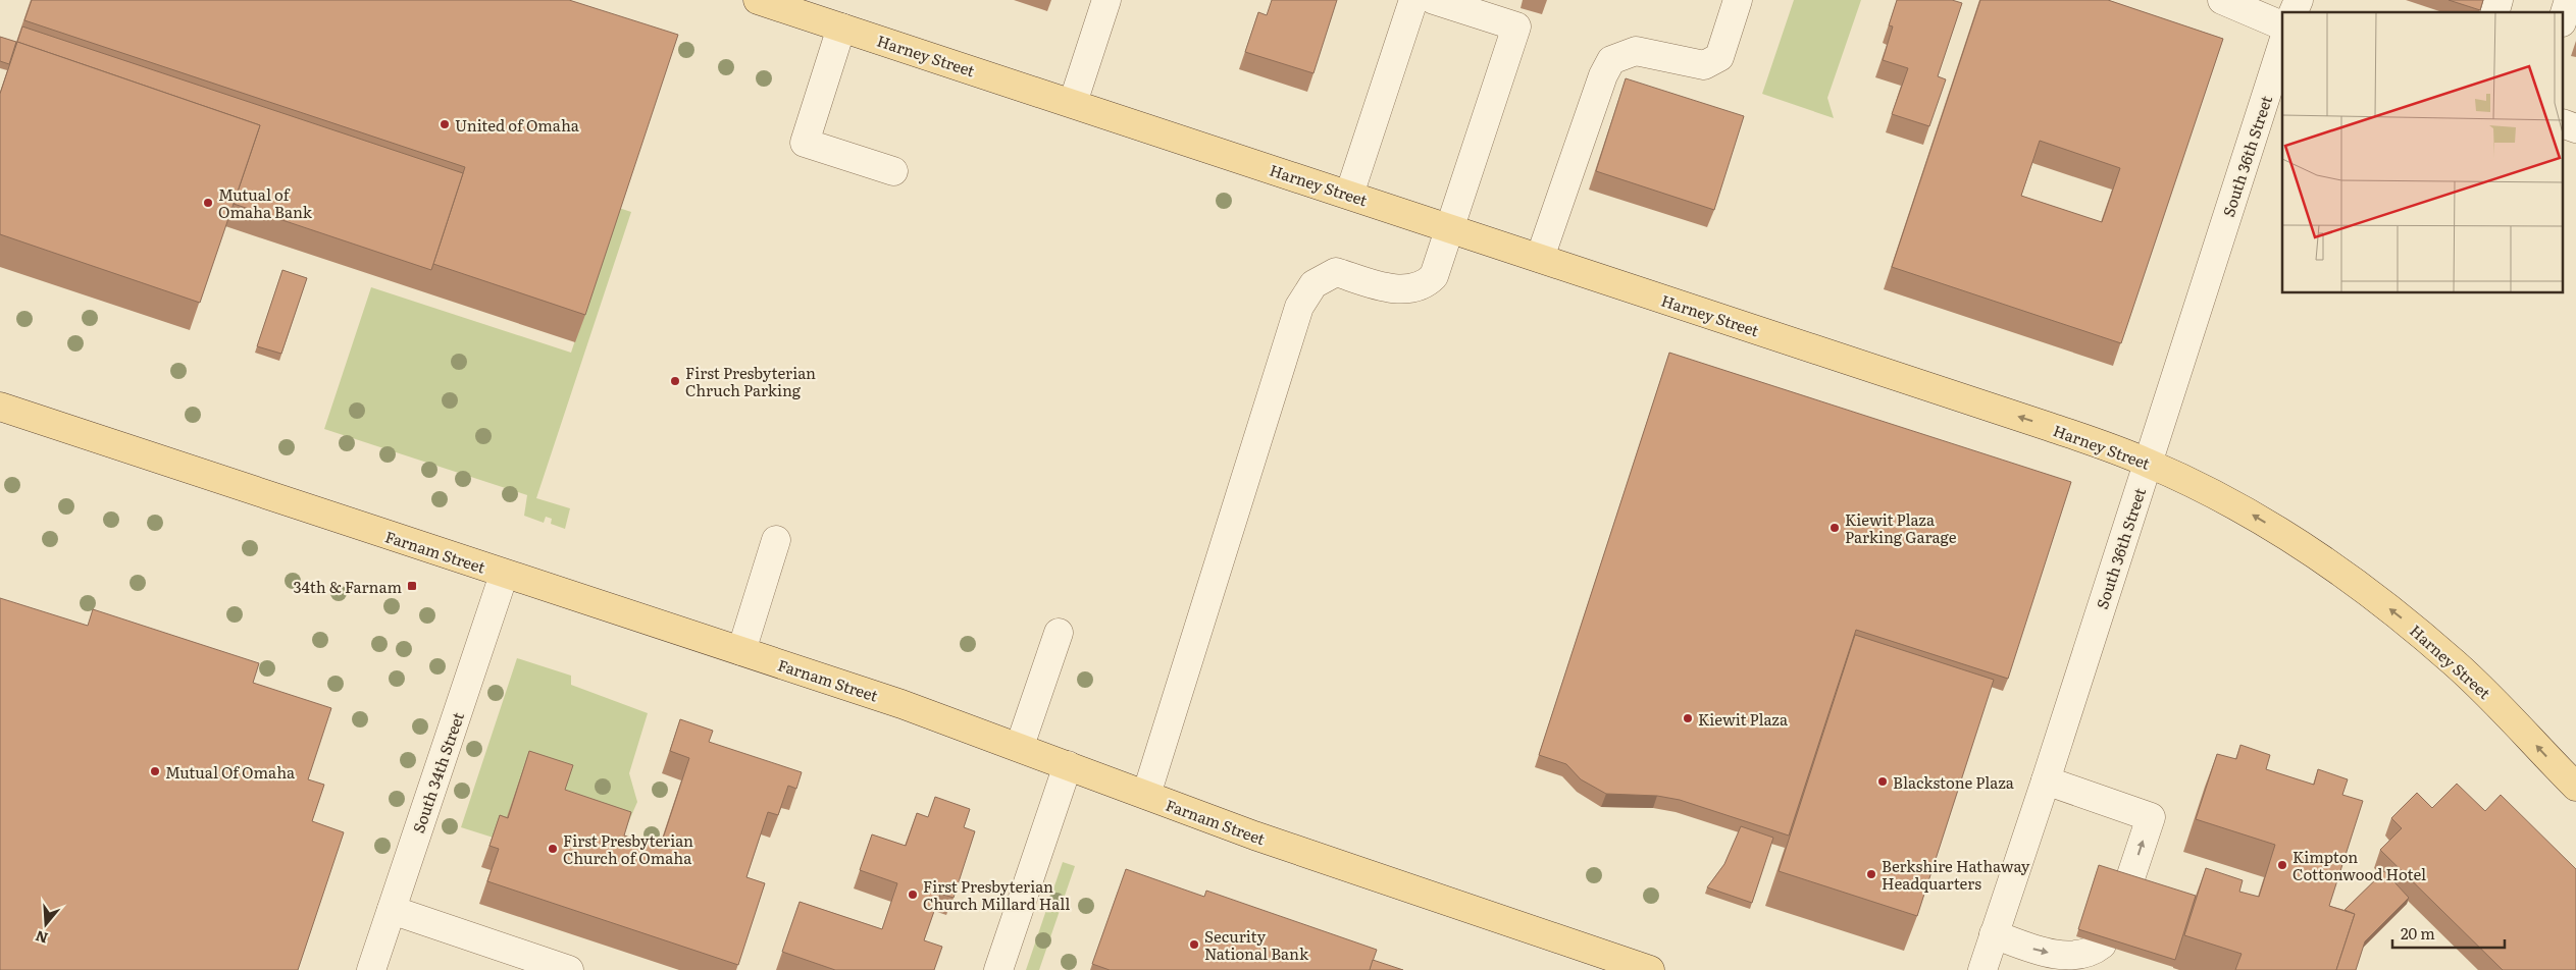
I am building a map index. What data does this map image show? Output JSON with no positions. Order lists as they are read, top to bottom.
{
  "streets": {
    "main road": ["Harney Street", "Farnam Street"],
    "street": ["South 36th Street", "South 34th Street"]
  },
  "crossings": [
    ["Harney Street", "South 36th Street"],
    ["Farnam Street", "South 34th Street"]
  ],
  "one_way": ["Harney Street"],
  "places": {
    "other": [
      "United of Omaha",
      "Mutual of Omaha Bank",
      "First Presbyterian Chruch Parking",
      "Kiewit Plaza Parking Garage",
      "Kiewit Plaza",
      "Mutual Of Omaha",
      "Blackstone Plaza",
      "First Presbyterian Church of Omaha",
      "Kimpton Cottonwood Hotel",
      "Berkshire Hathaway Headquarters",
      "First Presbyterian Church Millard Hall",
      "Security National Bank"
    ],
    "transit": ["34th & Farnam"]
  },
  "scale_bar": "20 m",
  "north": "bottom"
}
